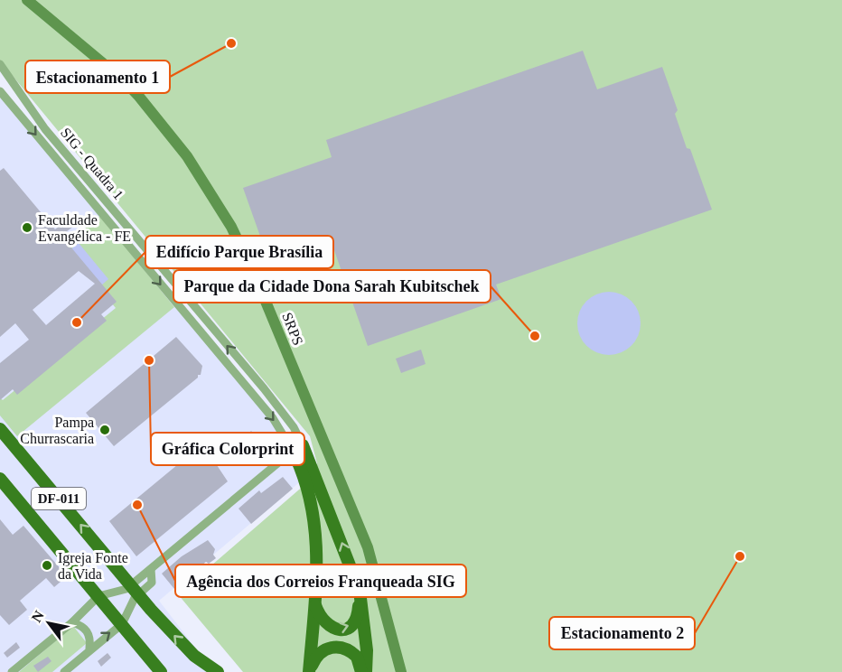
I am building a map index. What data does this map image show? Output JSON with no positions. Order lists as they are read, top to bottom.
{
  "streets": {
    "main road": ["SRPS", "DF-011"],
    "street": ["SIG - Quadra 1"]
  },
  "places": [
    "Estacionamento 1",
    "Faculdade Evangélica - FE",
    "Edifício Parque Brasília",
    "Parque da Cidade Dona Sarah Kubitschek",
    "Gráfica Colorprint",
    "Pampa Churrascaria",
    "Agência dos Correios Franqueada SIG",
    "Estacionamento 2",
    "Igreja Fonte da Vida"
  ],
  "north": "top left"
}
